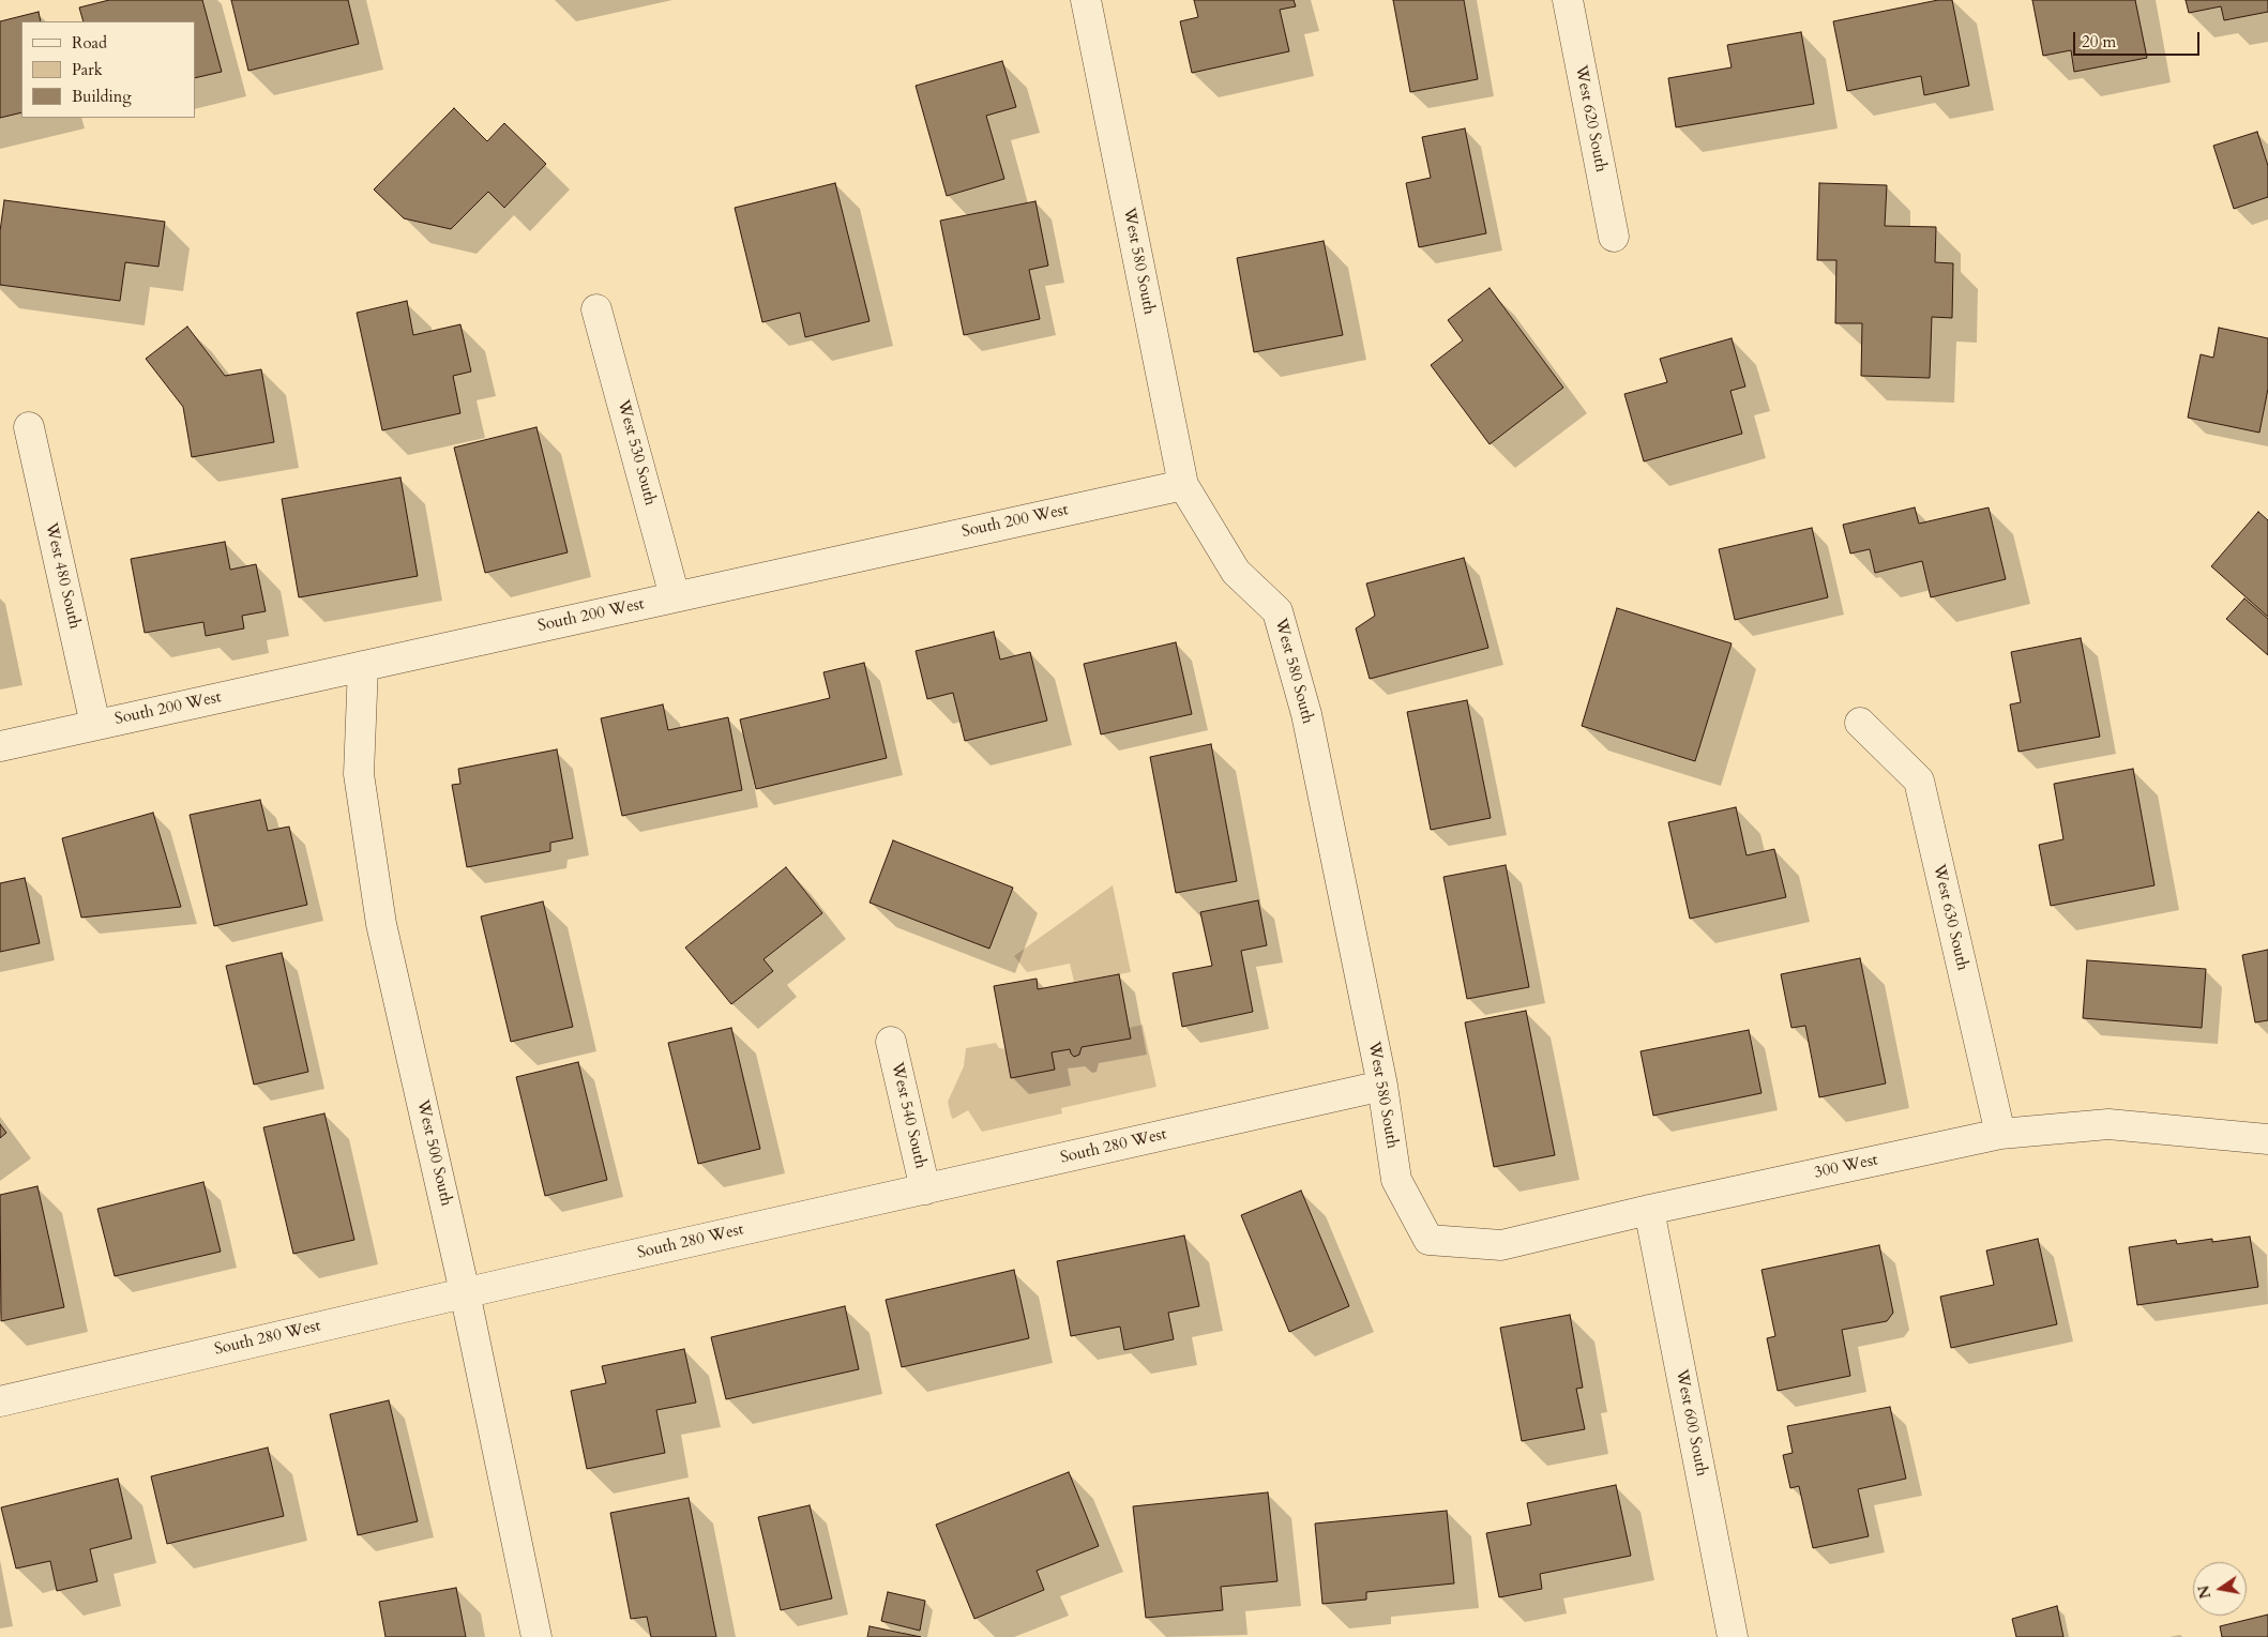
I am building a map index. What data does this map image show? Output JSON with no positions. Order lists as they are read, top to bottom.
{
  "streets": {
    "street": [
      "West 620 South",
      "West 580 South",
      "West 530 South",
      "South 200 West",
      "West 480 South",
      "West 630 South",
      "West 540 South",
      "South 280 West",
      "West 500 South",
      "300 West",
      "West 600 South"
    ]
  },
  "crossings": [
    ["West 580 South", "South 200 West"],
    ["West 580 South", "South 280 West"],
    ["West 580 South", "300 West"],
    ["West 530 South", "South 200 West"],
    ["South 200 West", "West 480 South"],
    ["South 200 West", "West 500 South"],
    ["West 630 South", "300 West"],
    ["West 540 South", "South 280 West"],
    ["South 280 West", "West 500 South"],
    ["300 West", "West 600 South"]
  ],
  "legend": ["Road", "Park", "Building"],
  "scale_bar": "20 m",
  "north": "left"
}
